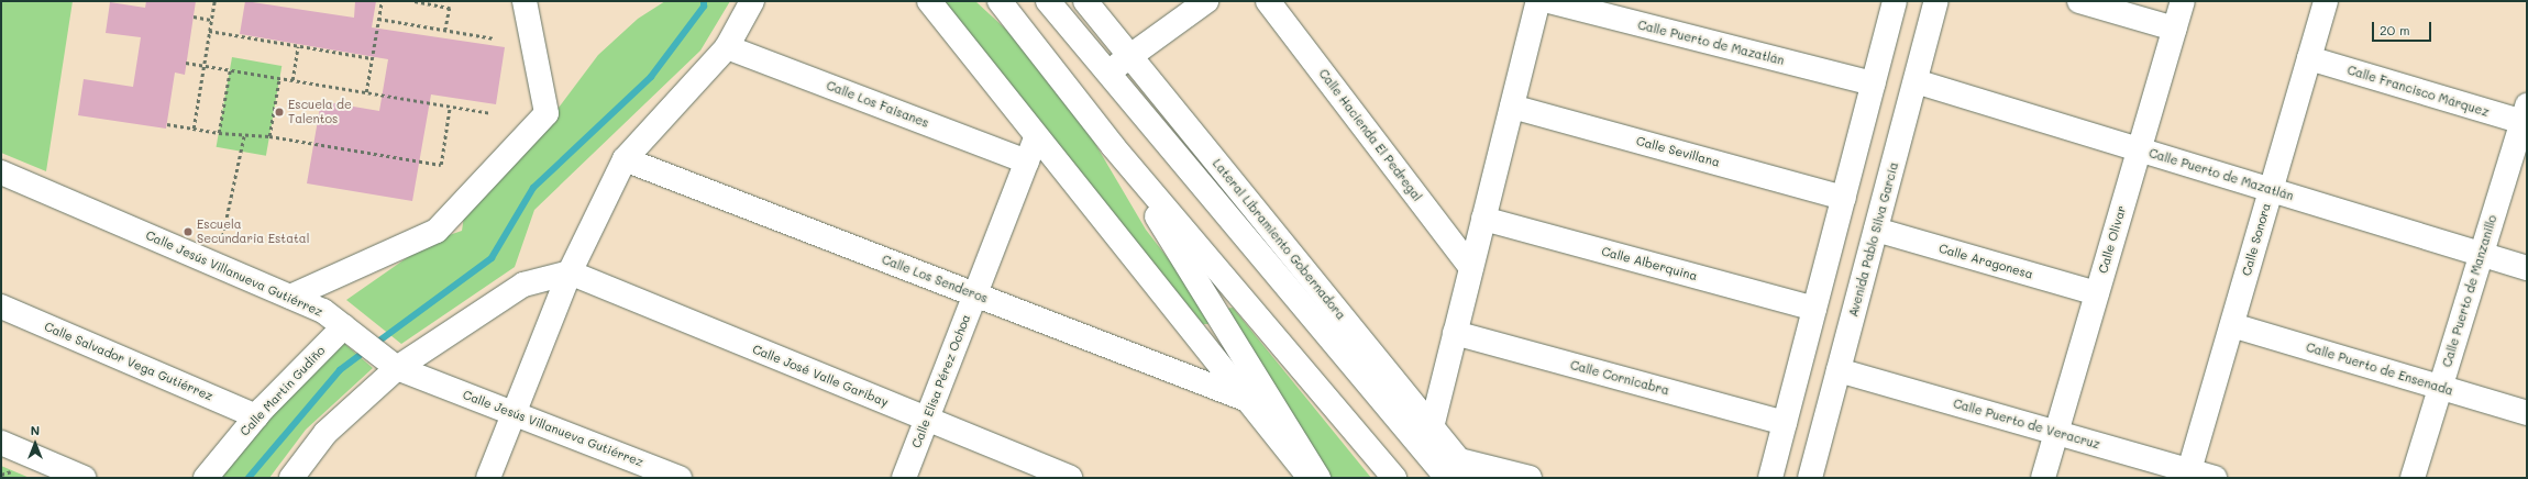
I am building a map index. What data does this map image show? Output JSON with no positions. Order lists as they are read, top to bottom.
{
  "streets": {
    "main road": [
      "Calle Puerto de Mazatlán",
      "Calle Francisco Márquez",
      "Calle Los Faisanes",
      "Calle Hacienda El Pedregal",
      "Calle Sevillana",
      "Lateral Libramiento Gobernadora",
      "Avenida Pablo Silva García",
      "Calle Olivar",
      "Calle Sonora",
      "Calle Aragonesa",
      "Calle Alberquina",
      "Calle Jesús Villanueva Gutiérrez",
      "Calle Los Senderos",
      "Calle Puerto de Manzanillo",
      "Calle Salvador Vega Gutiérrez",
      "Calle Puerto de Ensenada",
      "Calle José Valle Garibay",
      "Calle Cornicabra",
      "Calle Elisa Pérez Ochoa",
      "Calle Martín Gudiño",
      "Calle Puerto de Veracruz"
    ]
  },
  "crossings": [
    ["Calle Puerto de Mazatlán", "Avenida Pablo Silva García"],
    ["Calle Puerto de Mazatlán", "Calle Olivar"],
    ["Calle Puerto de Mazatlán", "Calle Sonora"],
    ["Calle Puerto de Mazatlán", "Calle Puerto de Manzanillo"],
    ["Calle Francisco Márquez", "Calle Sonora"],
    ["Calle Francisco Márquez", "Calle Puerto de Manzanillo"],
    ["Calle Los Faisanes", "Calle Elisa Pérez Ochoa"],
    ["Avenida Pablo Silva García", "Calle Aragonesa"],
    ["Avenida Pablo Silva García", "Calle Puerto de Veracruz"],
    ["Calle Olivar", "Calle Aragonesa"],
    ["Calle Olivar", "Calle Puerto de Veracruz"],
    ["Calle Sonora", "Calle Puerto de Ensenada"],
    ["Calle Sonora", "Calle Puerto de Veracruz"],
    ["Calle Jesús Villanueva Gutiérrez", "Calle Martín Gudiño"],
    ["Calle Los Senderos", "Calle Elisa Pérez Ochoa"],
    ["Calle Puerto de Manzanillo", "Calle Puerto de Ensenada"],
    ["Calle Salvador Vega Gutiérrez", "Calle Martín Gudiño"],
    ["Calle José Valle Garibay", "Calle Elisa Pérez Ochoa"]
  ],
  "places": ["Escuela de Talentos", "Escuela Secundaria Estatal"],
  "scale_bar": "20 m",
  "north": "top"
}
